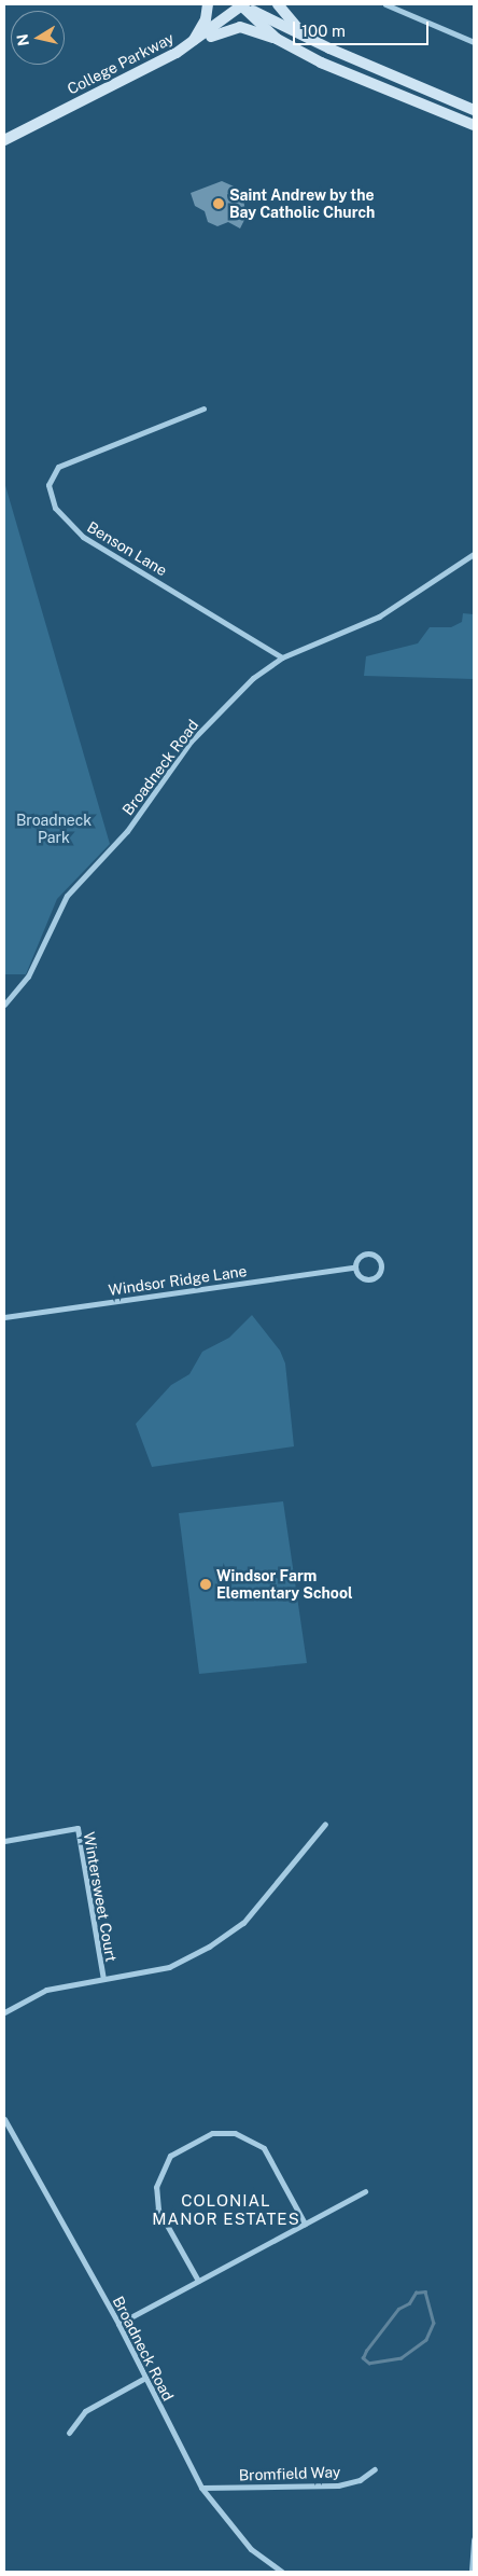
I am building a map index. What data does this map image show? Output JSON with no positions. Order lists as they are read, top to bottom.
{
  "streets": {
    "main road": ["College Parkway"],
    "street": [
      "Benson Lane",
      "Broadneck Road",
      "Windsor Ridge Lane",
      "Wintersweet Court",
      "Bromfield Way"
    ]
  },
  "crossings": [
    ["Benson Lane", "Broadneck Road"],
    ["Broadneck Road", "Bromfield Way"]
  ],
  "districts": ["COLONIAL MANOR ESTATES"],
  "parks": ["Broadneck Park"],
  "places": ["Saint Andrew by the Bay Catholic Church", "Windsor Farm Elementary School"],
  "scale_bar": "100 m",
  "north": "left"
}
